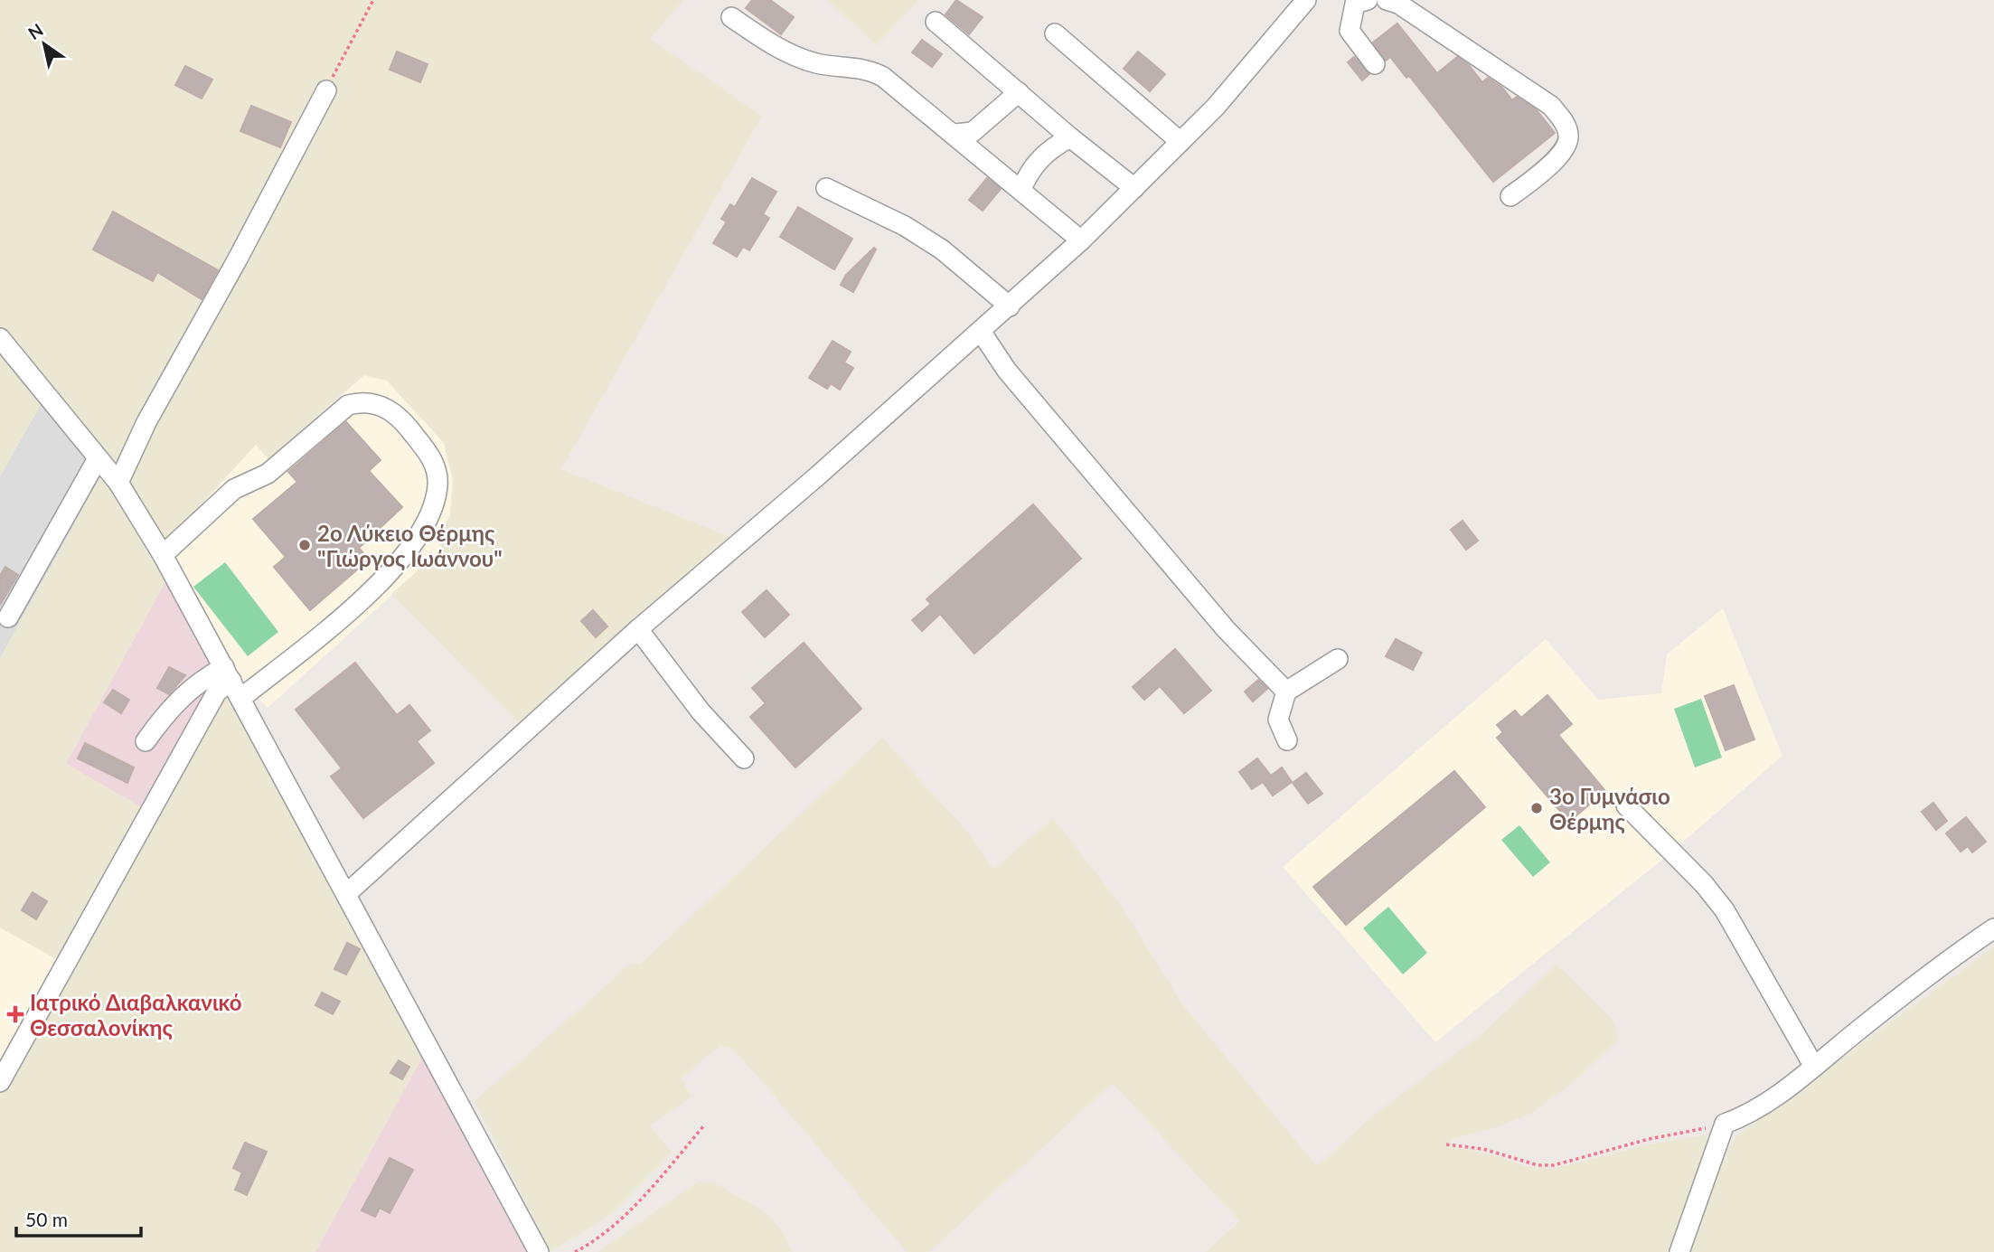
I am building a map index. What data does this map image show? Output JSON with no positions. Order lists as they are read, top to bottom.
{
  "places": {
    "other": ["2ο Λύκειο Θέρμης \"Γιώργος Ιωάννου\"", "3ο Γυμνάσιο Θέρμης"],
    "health": ["Ιατρικό Διαβαλκανικό Θεσσαλονίκης"]
  },
  "scale_bar": "50 m",
  "north": "top left"
}
